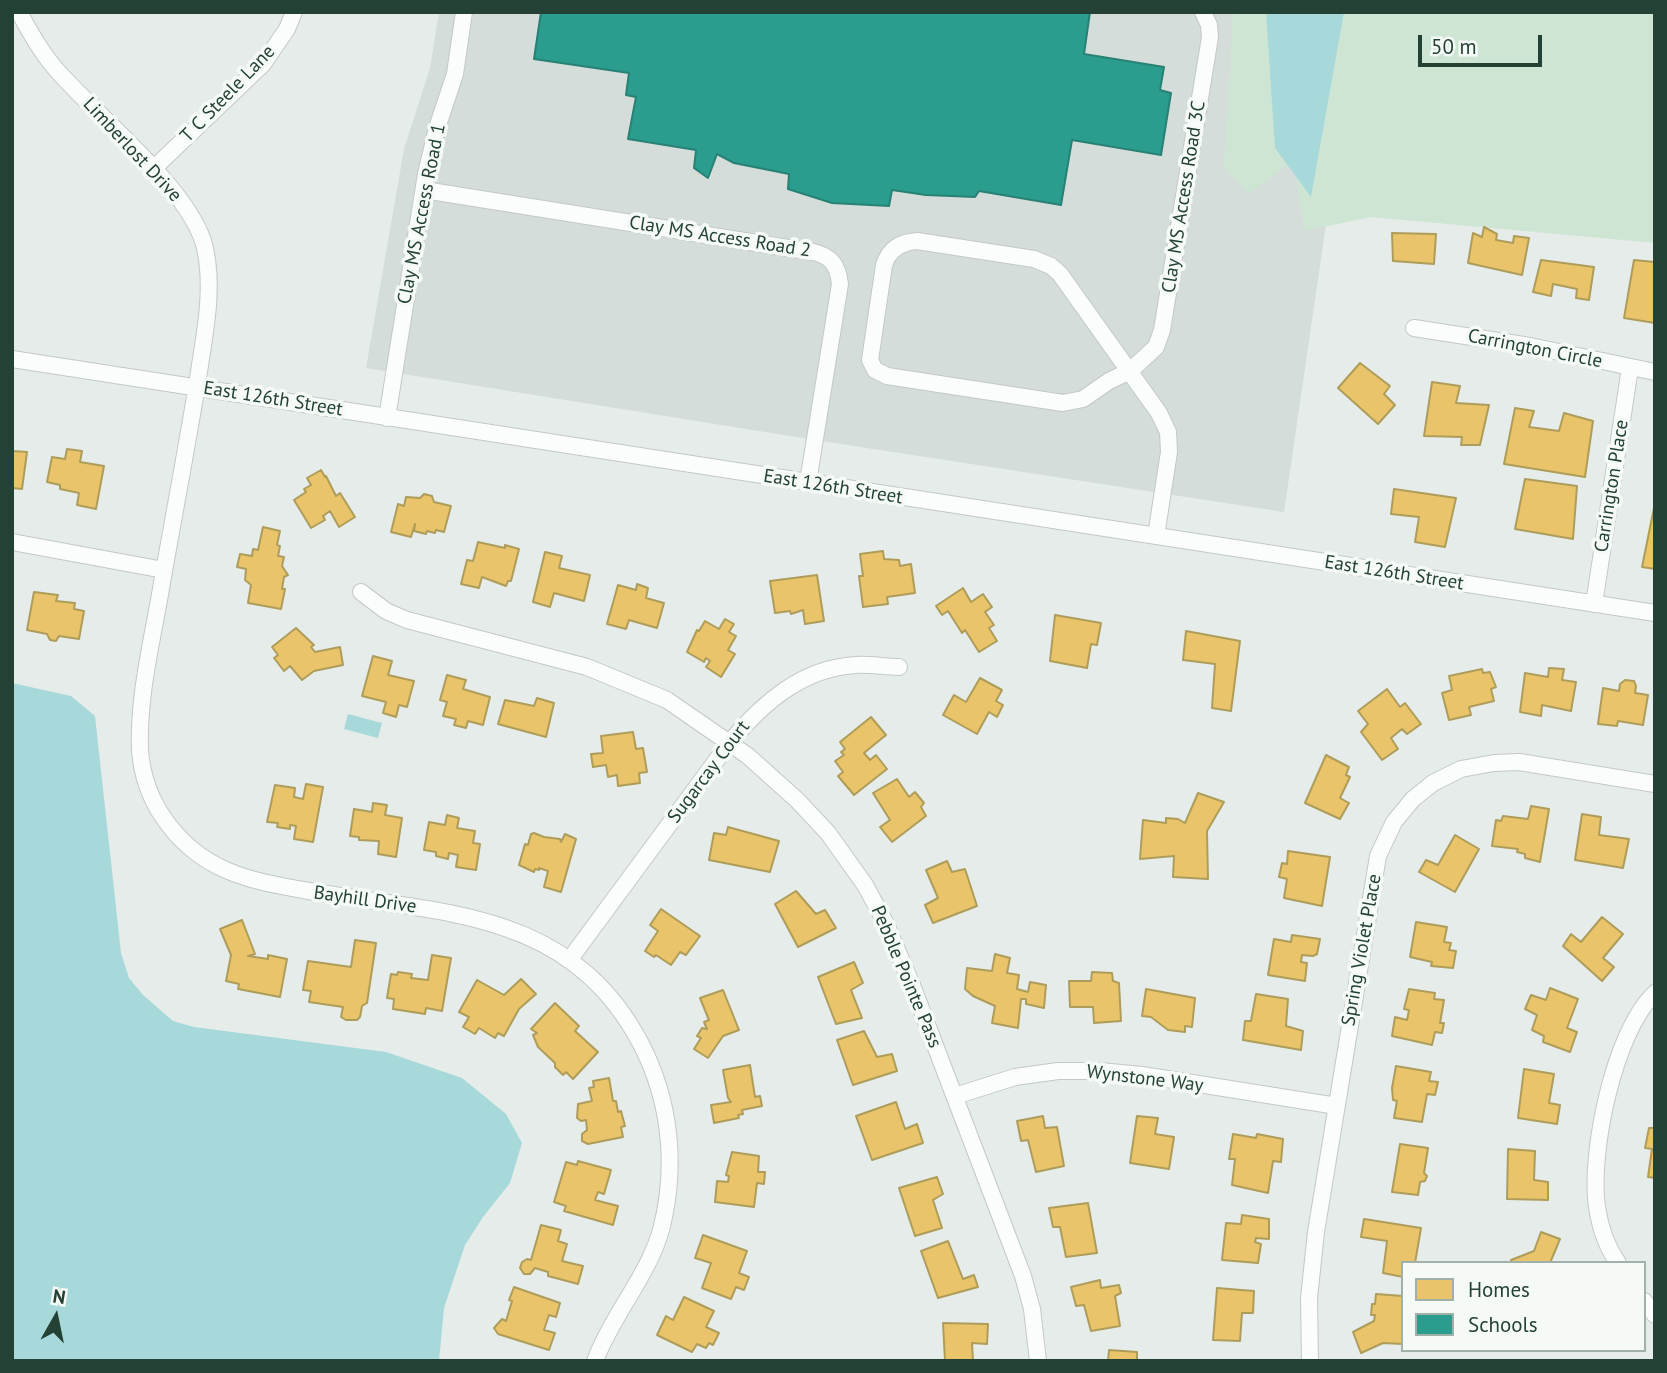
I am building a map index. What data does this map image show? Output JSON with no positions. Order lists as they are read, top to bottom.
{
  "streets": {
    "street": [
      "T C Steele Lane",
      "Limberlost Drive",
      "Clay MS Access Road 3C",
      "Clay MS Access Road 1",
      "Clay MS Access Road 2",
      "Carrington Circle",
      "East 126th Street",
      "Carrington Place",
      "Sugarcay Court",
      "Bayhill Drive",
      "Spring Violet Place",
      "Pebble Pointe Pass",
      "Wynstone Way"
    ]
  },
  "crossings": [
    ["T C Steele Lane", "Limberlost Drive"],
    ["Limberlost Drive", "East 126th Street"],
    ["Limberlost Drive", "Bayhill Drive"],
    ["Clay MS Access Road 1", "Clay MS Access Road 2"],
    ["Clay MS Access Road 1", "East 126th Street"],
    ["Clay MS Access Road 2", "East 126th Street"],
    ["Carrington Circle", "Carrington Place"],
    ["East 126th Street", "Carrington Place"],
    ["East 126th Street", "Bayhill Drive"],
    ["Sugarcay Court", "Bayhill Drive"],
    ["Sugarcay Court", "Pebble Pointe Pass"],
    ["Spring Violet Place", "Wynstone Way"],
    ["Pebble Pointe Pass", "Wynstone Way"]
  ],
  "legend": ["Homes", "Schools"],
  "scale_bar": "50 m",
  "north": "top"
}
